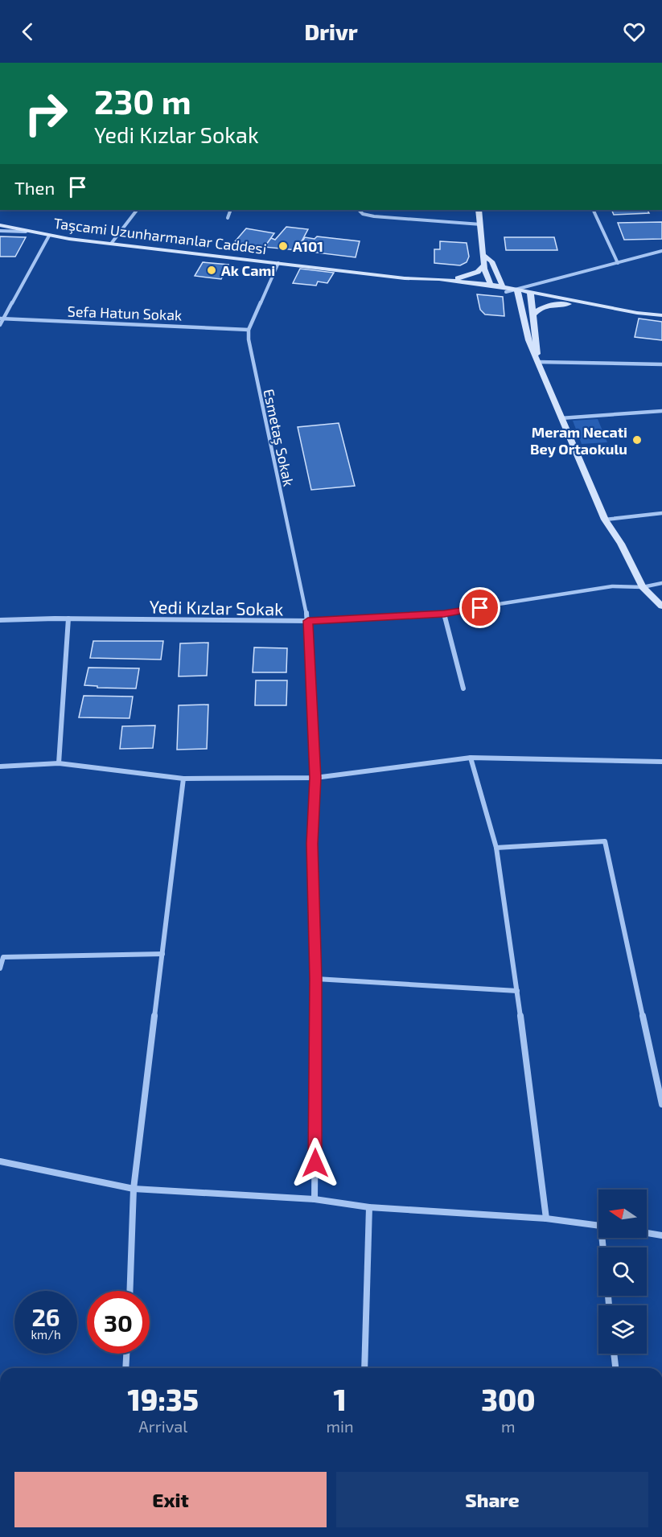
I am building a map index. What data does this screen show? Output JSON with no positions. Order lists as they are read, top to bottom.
{
  "streets": {
    "main road": ["Taşcami Uzunharmanlar Caddesi"],
    "street": ["Sefa Hatun Sokak", "Esmetaş Sokak", "Yedi Kızlar Sokak"]
  },
  "crossings": [
    ["Sefa Hatun Sokak", "Esmetaş Sokak"],
    ["Esmetaş Sokak", "Yedi Kızlar Sokak"]
  ],
  "places": ["A101", "Ak Cami", "Meram Necati Bey Ortaokulu"],
  "north": "left",
  "page": {
    "header": "Drivr",
    "turn": ["230 m", "Yedi Kızlar Sokak"],
    "then": "Then",
    "speed": "26 km/h",
    "limit": "30",
    "eta": [
      "19:35",
      "Arrival",
      "1",
      "min",
      "300",
      "m"
    ],
    "buttons": ["Exit", "Share"]
  }
}
